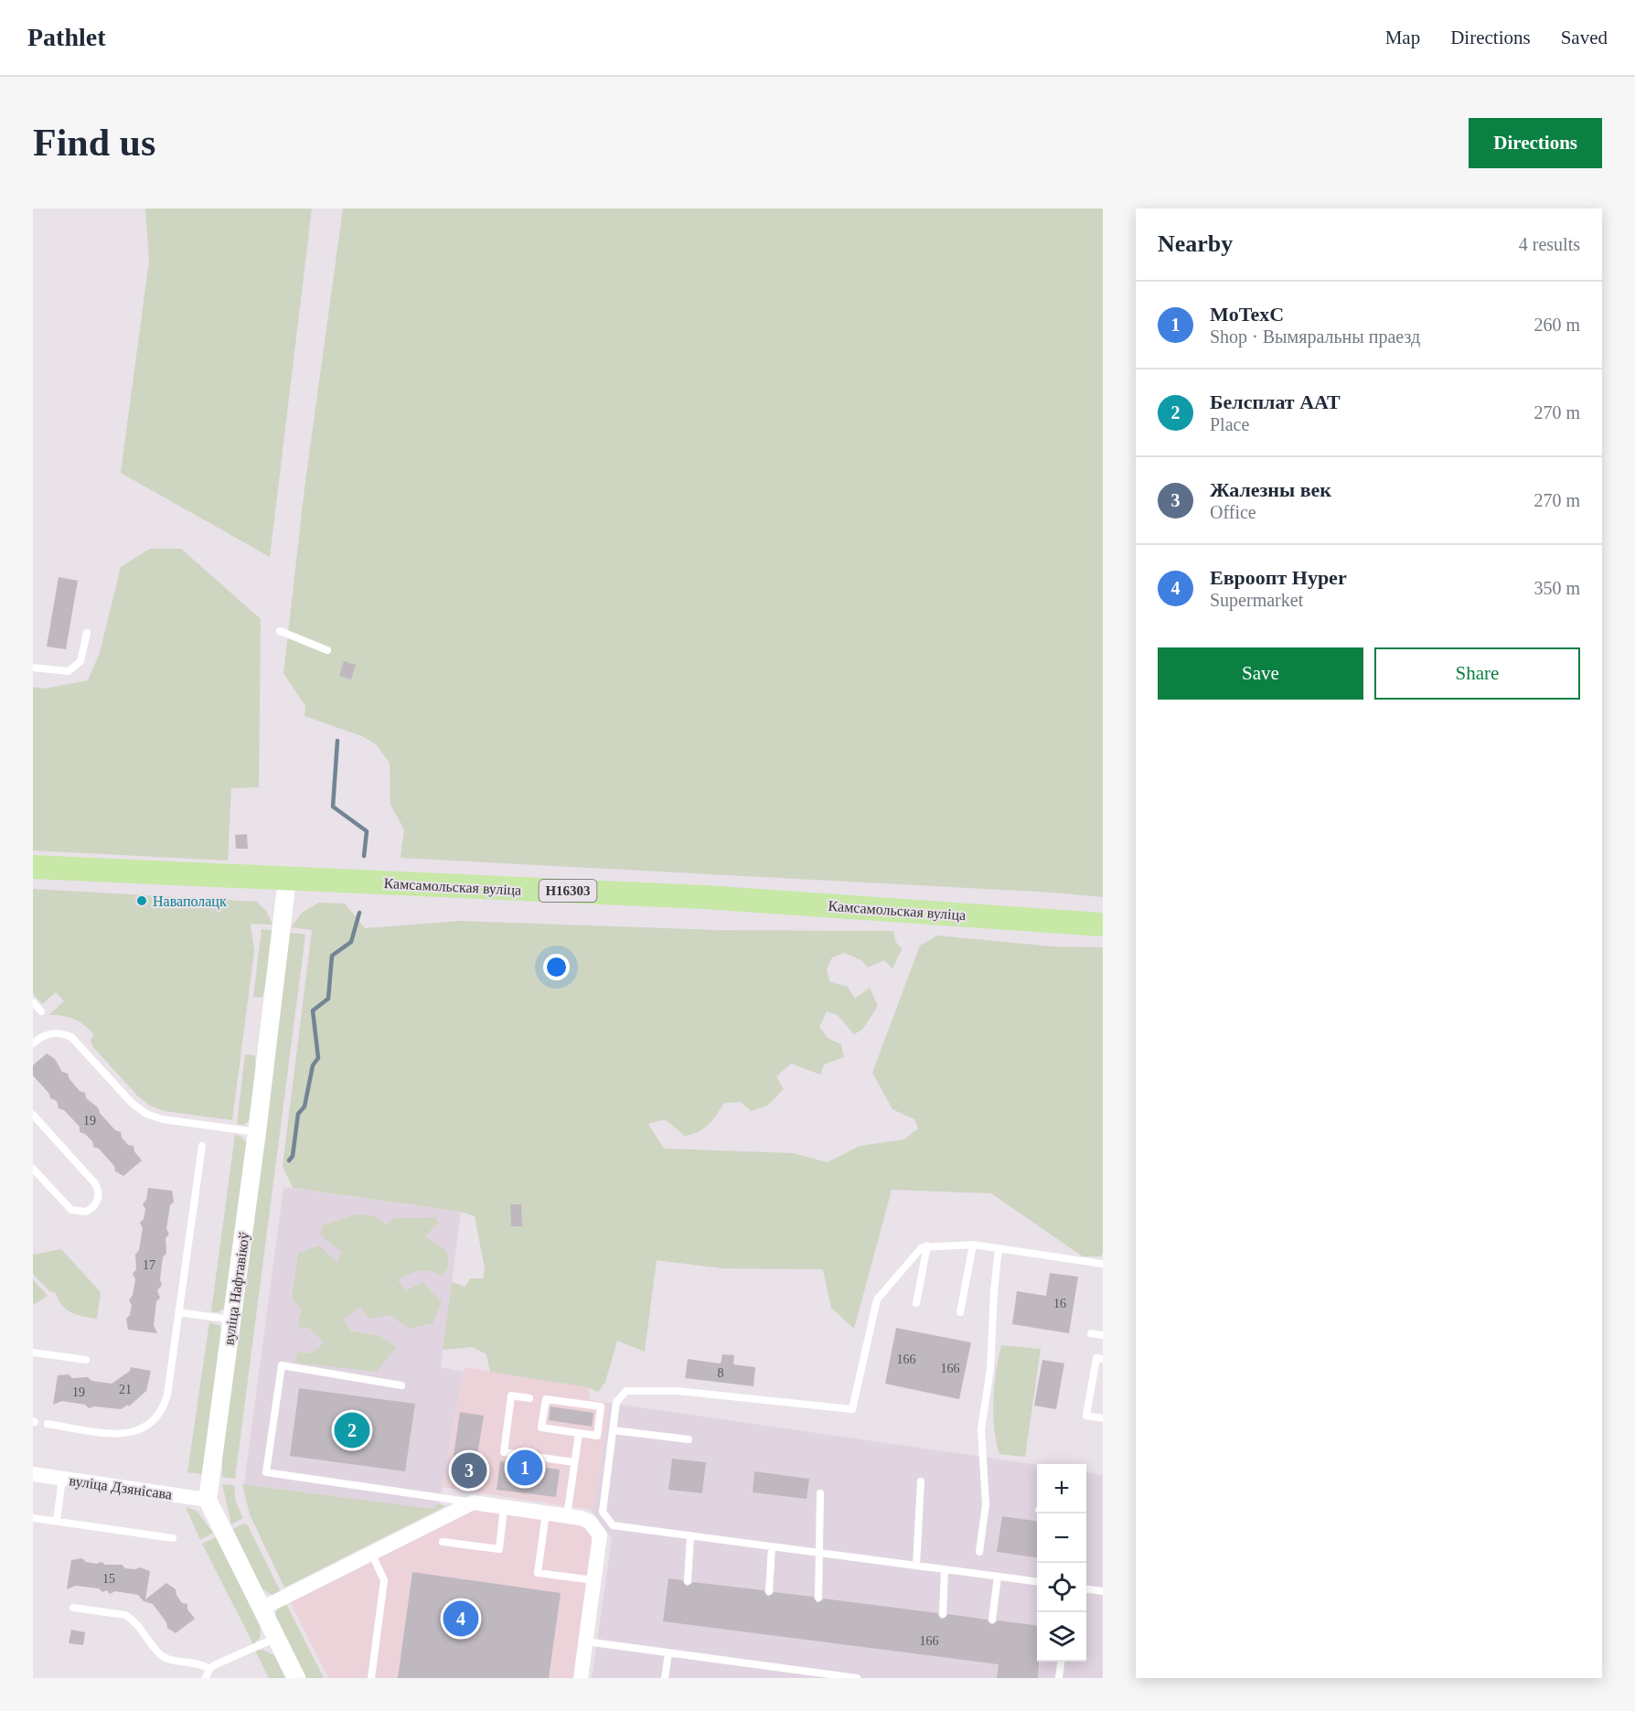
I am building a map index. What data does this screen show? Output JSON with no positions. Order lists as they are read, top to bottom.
{
  "streets": {
    "main road": ["Камсамольская вуліца", "Н16303"],
    "street": ["вуліца Нафтавікоў", "вуліца Дзянісава"]
  },
  "crossings": [
    ["Камсамольская вуліца", "вуліца Нафтавікоў"],
    ["вуліца Нафтавікоў", "вуліца Дзянісава"]
  ],
  "places": ["Наваполацк"],
  "house_numbers": [
    "19",
    "17",
    "16",
    "166",
    "166",
    "8",
    "21",
    "19",
    "15",
    "166"
  ],
  "page": {
    "header": "Pathlet",
    "nav": ["Map", "Directions", "Saved"],
    "buttons": [
      "Directions",
      ["Save", "Share"]
    ],
    "title": "Find us",
    "heading": ["Nearby", "4 results"],
    "list": [
      {
        "mark": "1",
        "name": "MoTexC",
        "note": "Shop · Вымяральны праезд",
        "value": "260 m"
      },
      {
        "mark": "2",
        "name": "Белсплат ААТ",
        "note": "Place",
        "value": "270 m"
      },
      {
        "mark": "3",
        "name": "Жалезны век",
        "note": "Office",
        "value": "270 m"
      },
      {
        "mark": "4",
        "name": "Евроопт Hyper",
        "note": "Supermarket",
        "value": "350 m"
      }
    ],
    "pins": [
      "2",
      "1",
      "3",
      "4"
    ],
    "map_buttons": ["+", "−"]
  }
}
